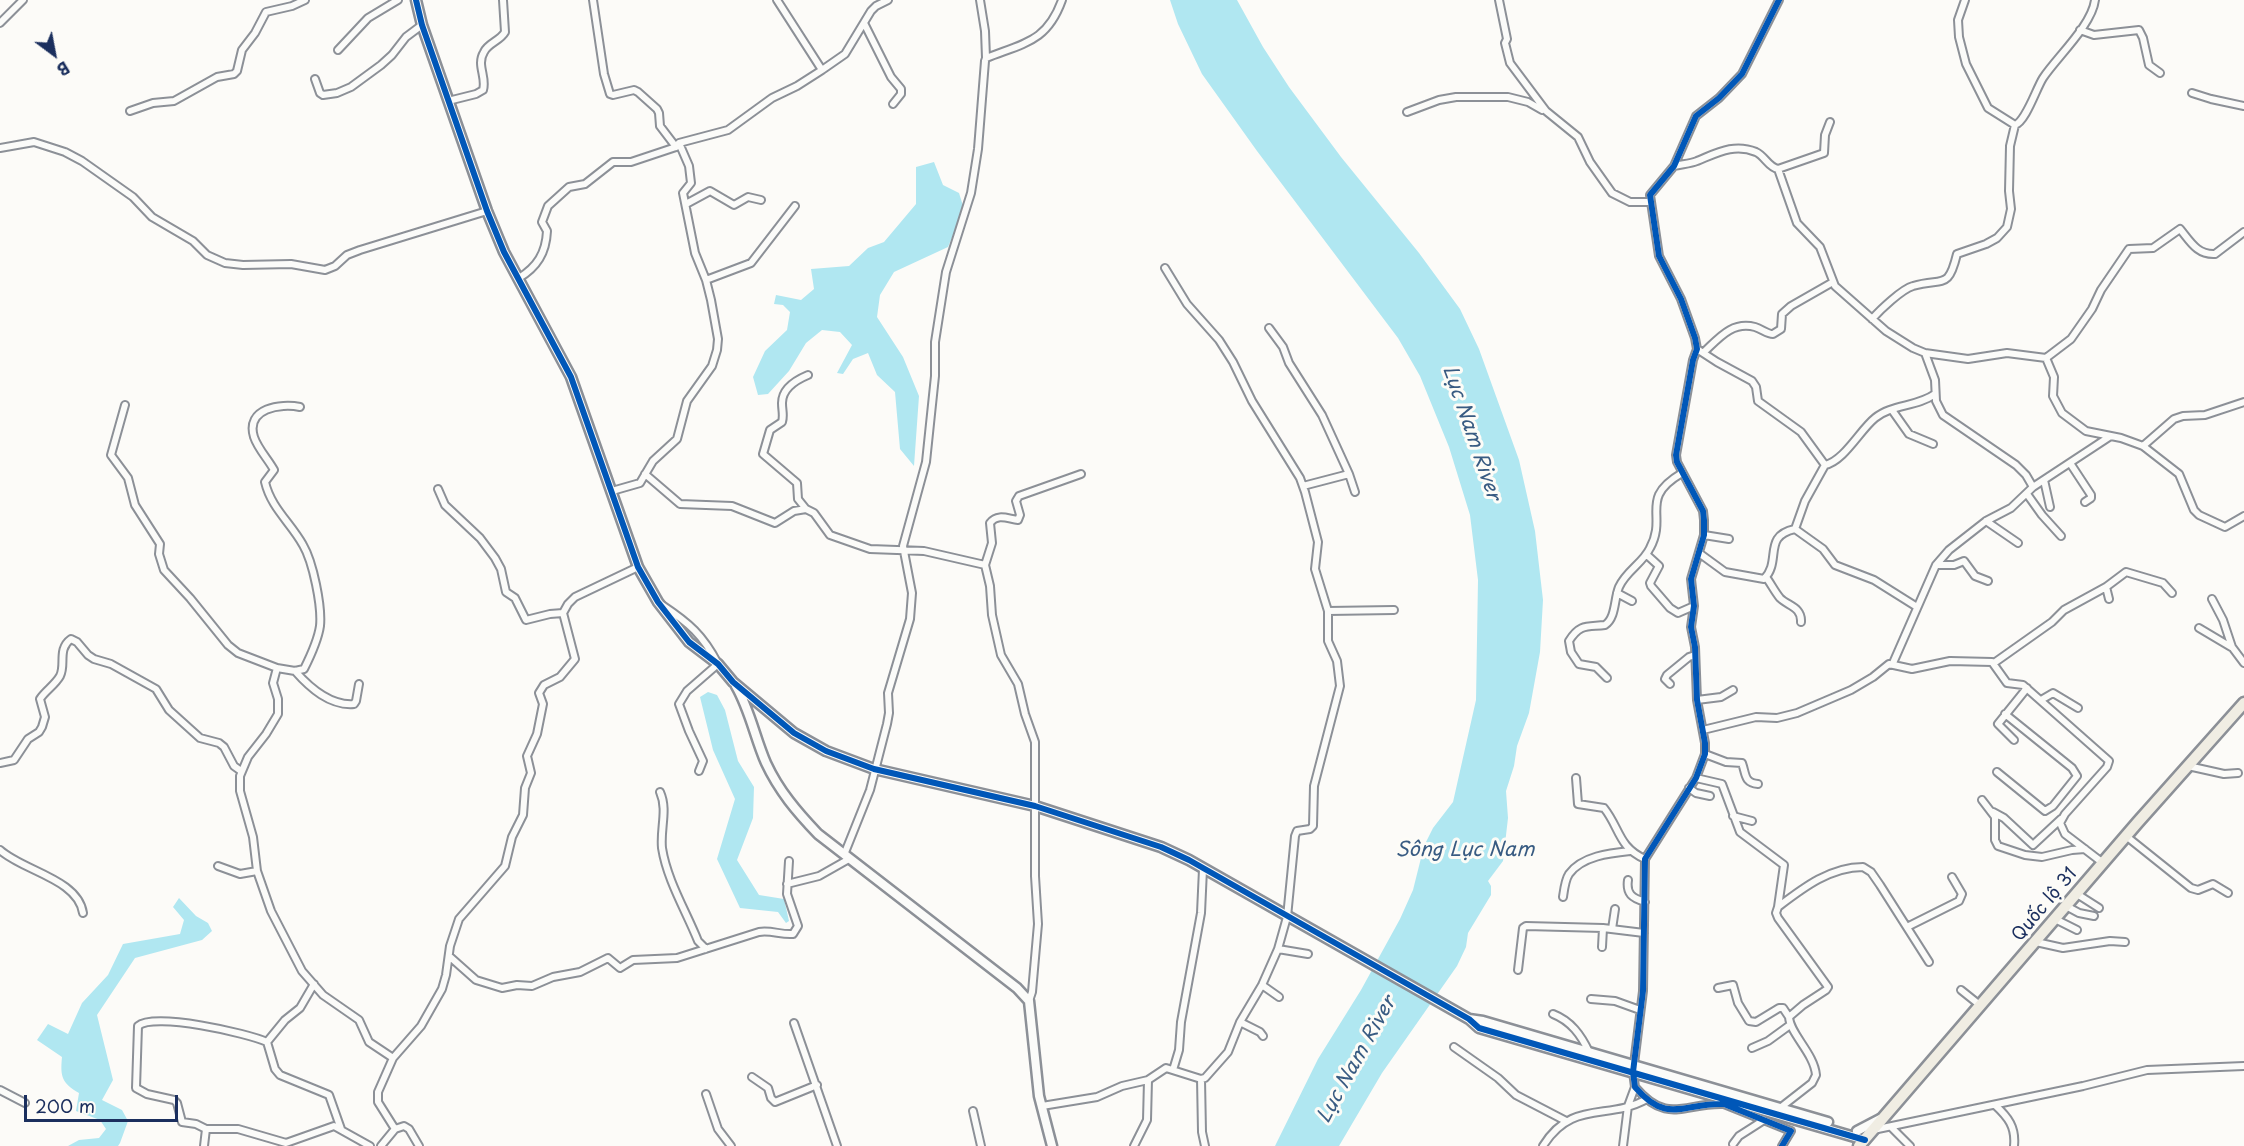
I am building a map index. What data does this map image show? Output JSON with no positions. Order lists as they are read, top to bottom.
{
  "streets": {
    "highway": ["Quốc lộ 31"]
  },
  "water": ["Lục Nam River", "Sông Lục Nam"],
  "scale_bar": "200 m",
  "north": "bottom right"
}
